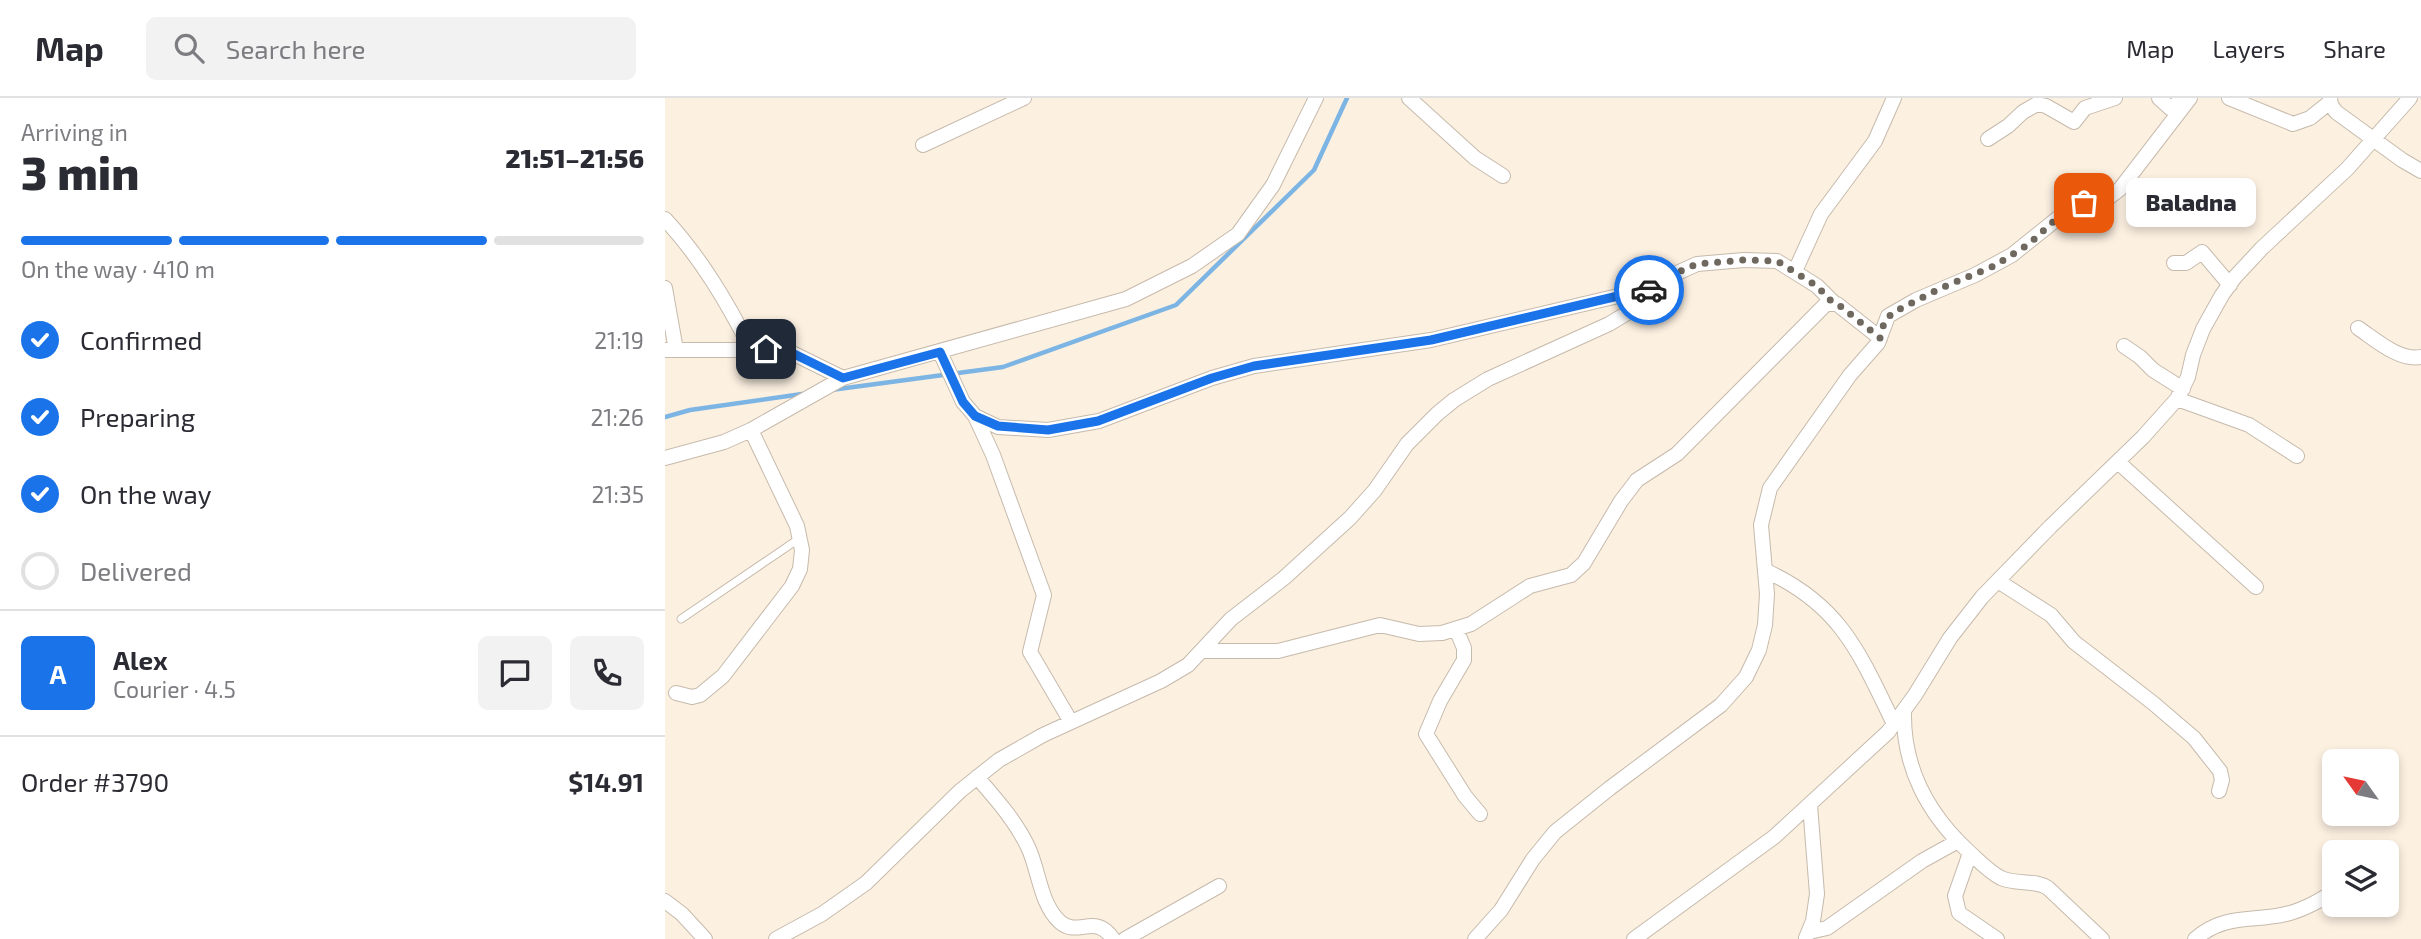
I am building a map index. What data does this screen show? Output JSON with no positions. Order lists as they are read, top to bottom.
{
  "places": ["Baladna"],
  "north": "top left",
  "page": {
    "header": "Map",
    "search": "Search here",
    "nav": ["Map", "Layers", "Share"],
    "heading": ["3 min", "Arriving in", "21:51–21:56"],
    "panel": [
      "Alex",
      "Courier · 4.5",
      "Order #3790",
      "$14.91"
    ],
    "bubble": "Baladna",
    "bar": "On the way · 410 m",
    "list": [
      ["Confirmed", "21:19"],
      ["Preparing", "21:26"],
      ["On the way", "21:35"],
      "Delivered"
    ],
    "round": "A"
  }
}
